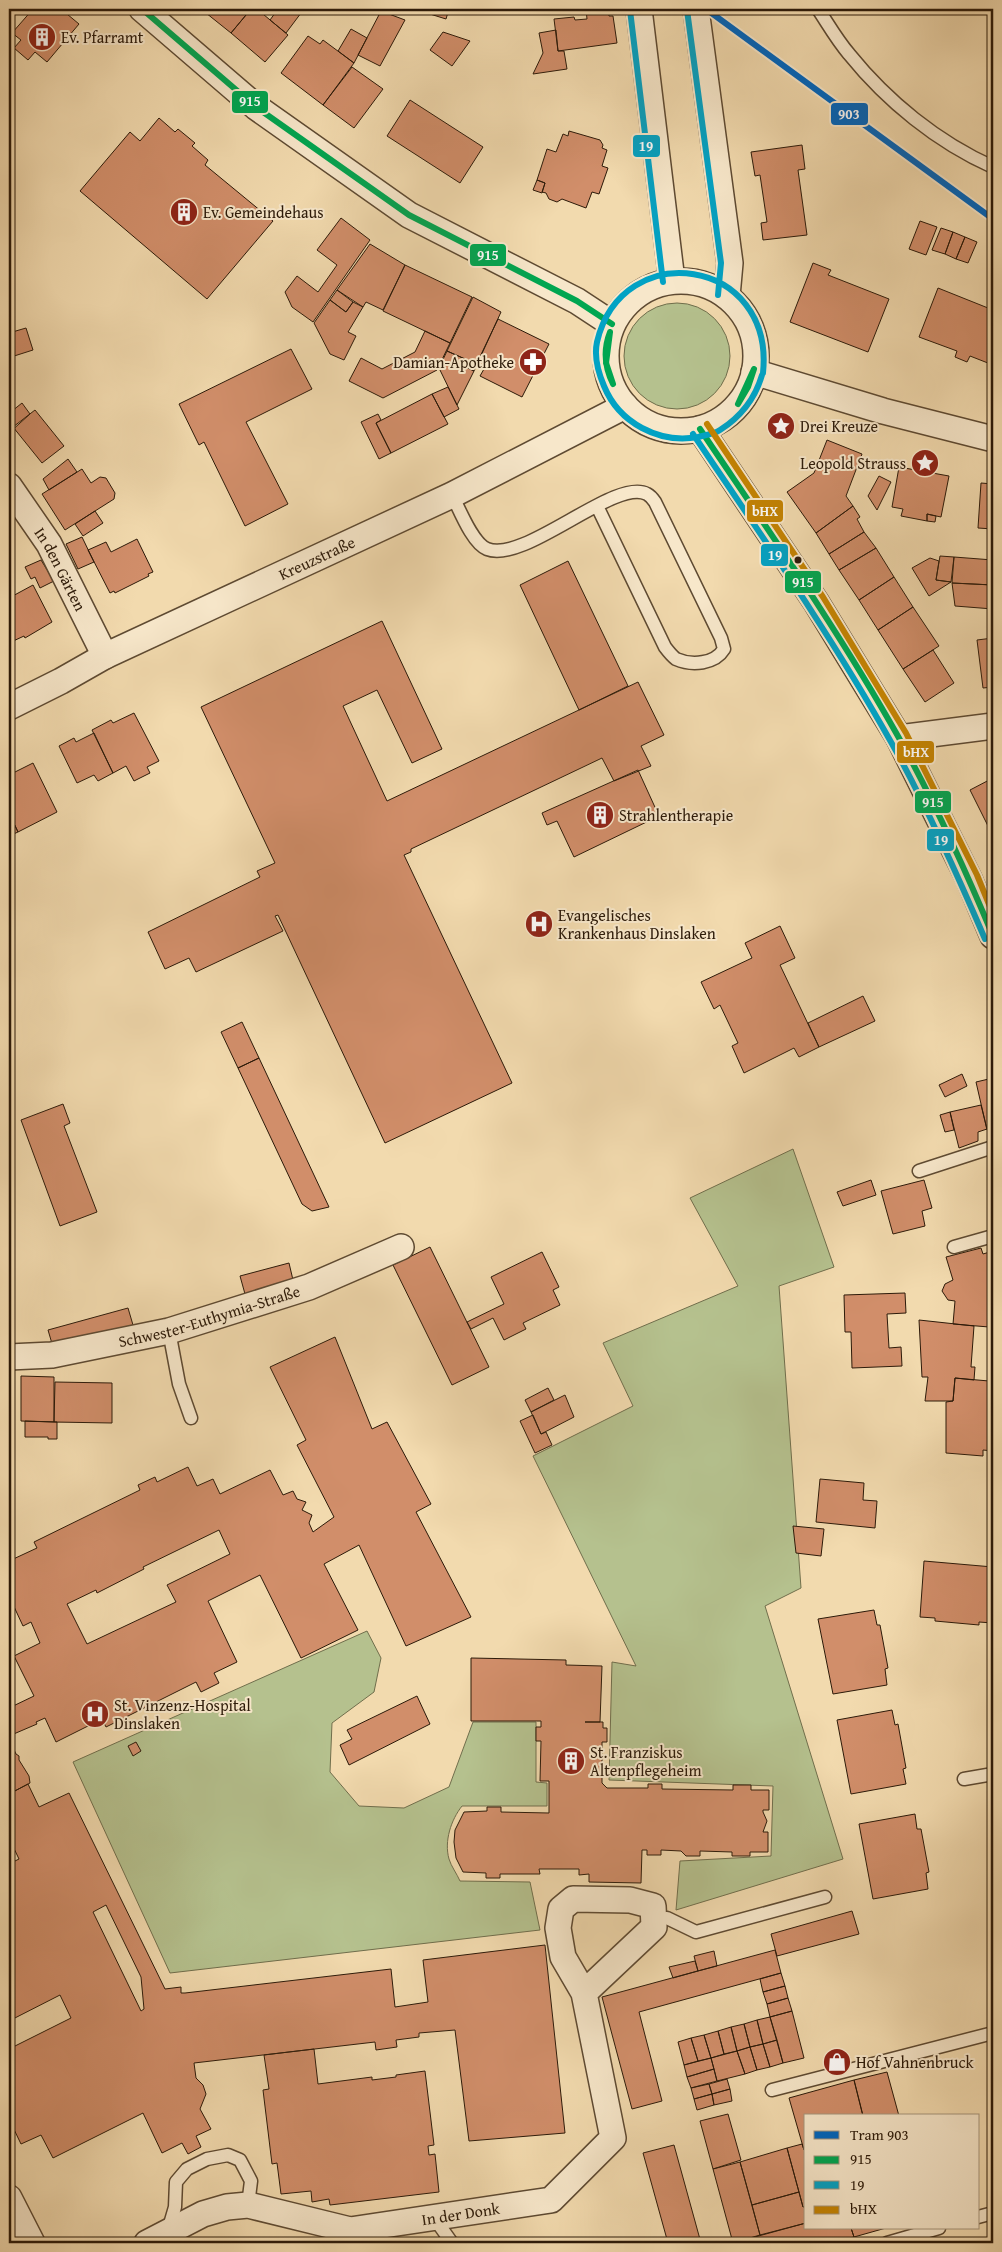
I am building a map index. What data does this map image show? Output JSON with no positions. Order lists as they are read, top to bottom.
{
  "streets": {
    "street": [
      "Kreuzstraße",
      "In den Gärten",
      "Schwester-Euthymia-Straße",
      "In der Donk"
    ]
  },
  "crossings": [
    ["Kreuzstraße", "In den Gärten"]
  ],
  "places": {
    "building": [
      "Ev. Pfarramt",
      "Ev. Gemeindehaus",
      "Strahlentherapie",
      "St. Franziskus Altenpflegeheim"
    ],
    "pharmacy": ["Damian-Apotheke"],
    "place": ["Drei Kreuze", "Leopold Strauss"],
    "hospital": ["Evangelisches Krankenhaus Dinslaken", "St. Vinzenz-Hospital Dinslaken"],
    "shop": ["Hof Vahnenbruck"]
  },
  "lines": [
    "tram line 903",
    "transit line 915",
    "transit line 19",
    "transit line bHX"
  ],
  "legend": [
    "Tram 903",
    "915",
    "19",
    "bHX"
  ]
}
